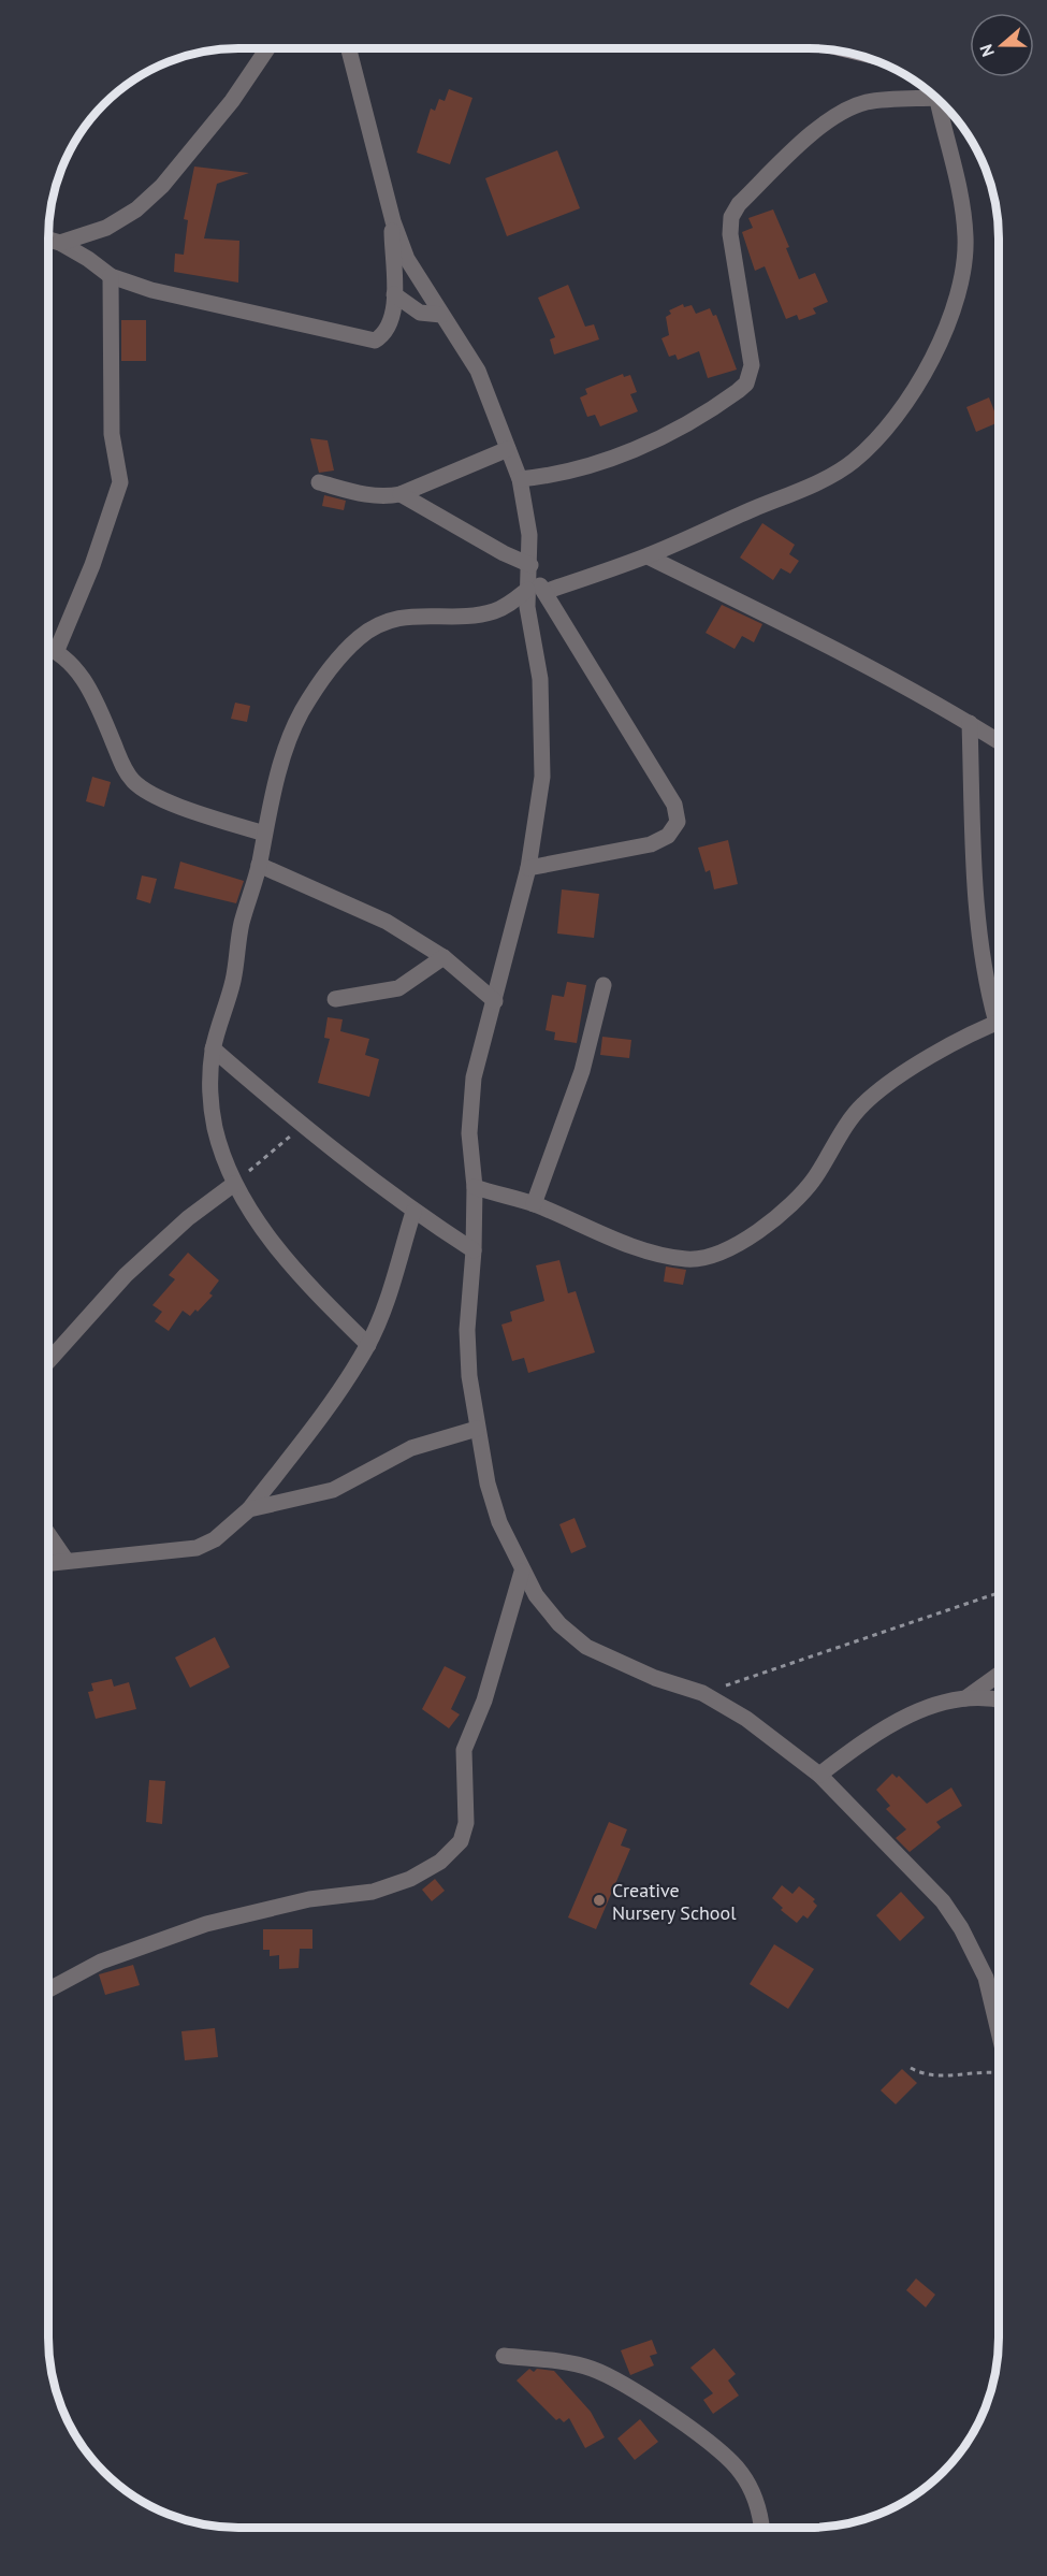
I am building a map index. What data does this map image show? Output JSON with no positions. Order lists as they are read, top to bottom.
{
  "places": ["Creative Nursery School"],
  "north": "left"
}
